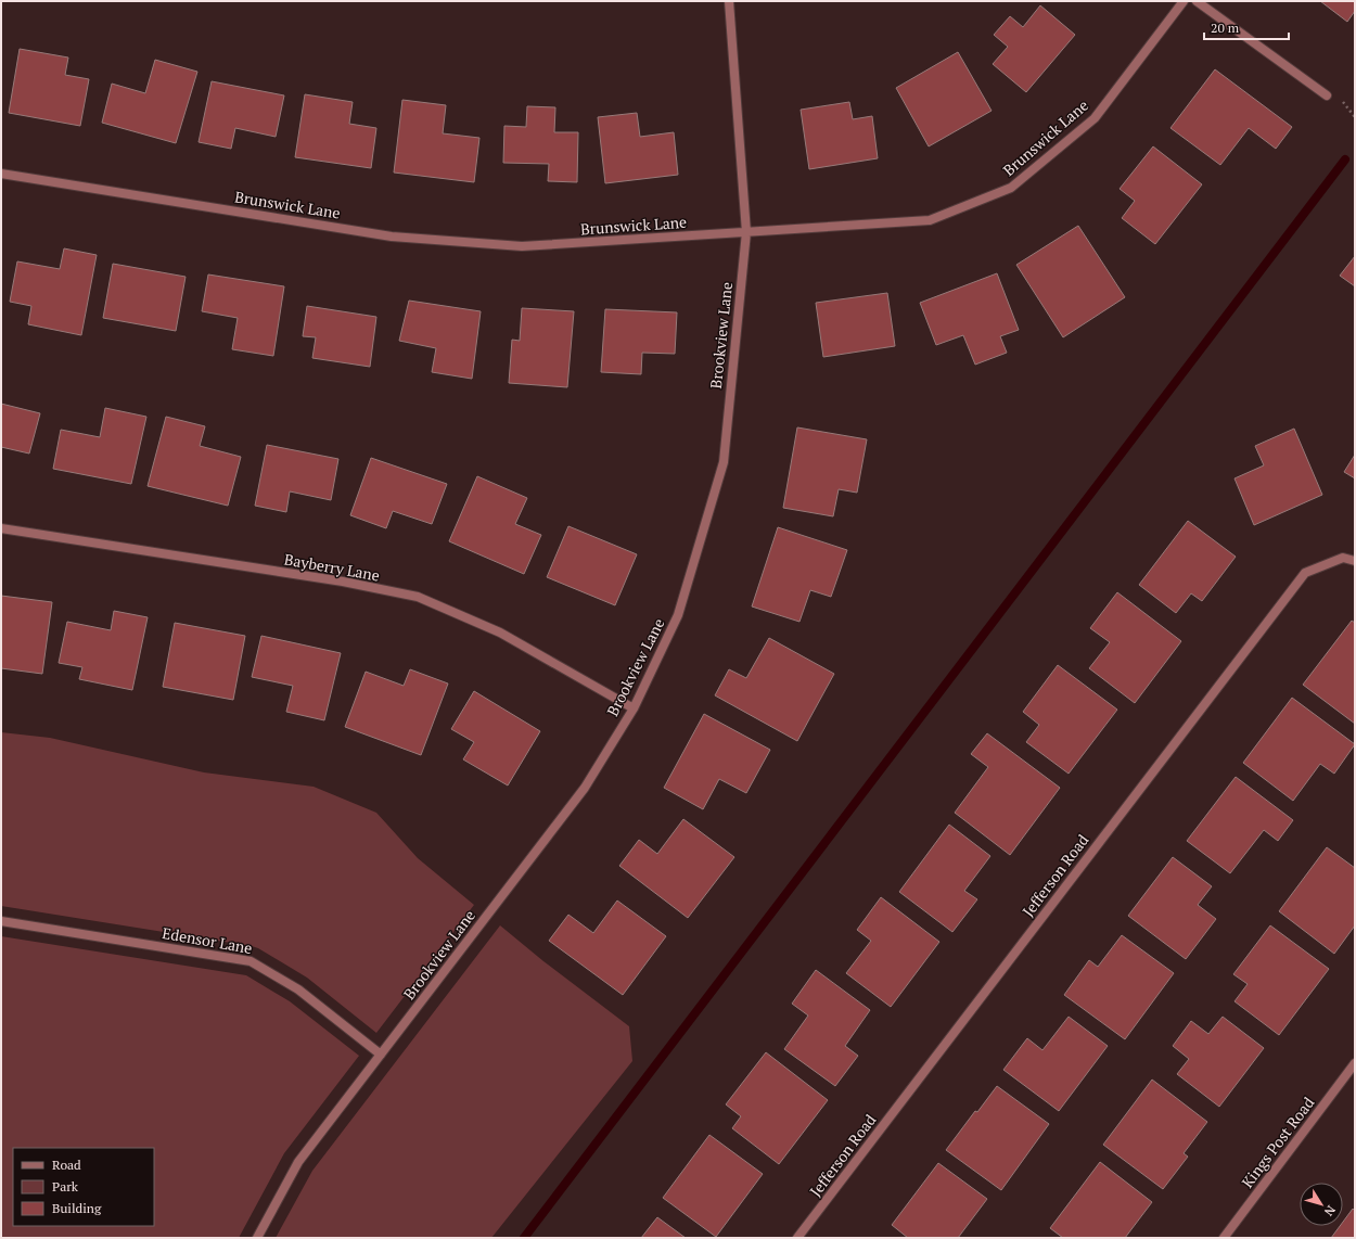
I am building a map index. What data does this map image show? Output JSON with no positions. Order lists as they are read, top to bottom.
{
  "streets": {
    "street": [
      "Brunswick Lane",
      "Brookview Lane",
      "Bayberry Lane",
      "Jefferson Road",
      "Edensor Lane",
      "Kings Post Road"
    ]
  },
  "crossings": [
    ["Brunswick Lane", "Brookview Lane"],
    ["Brookview Lane", "Bayberry Lane"],
    ["Brookview Lane", "Edensor Lane"]
  ],
  "legend": ["Road", "Park", "Building"],
  "scale_bar": "20 m",
  "north": "bottom right"
}
